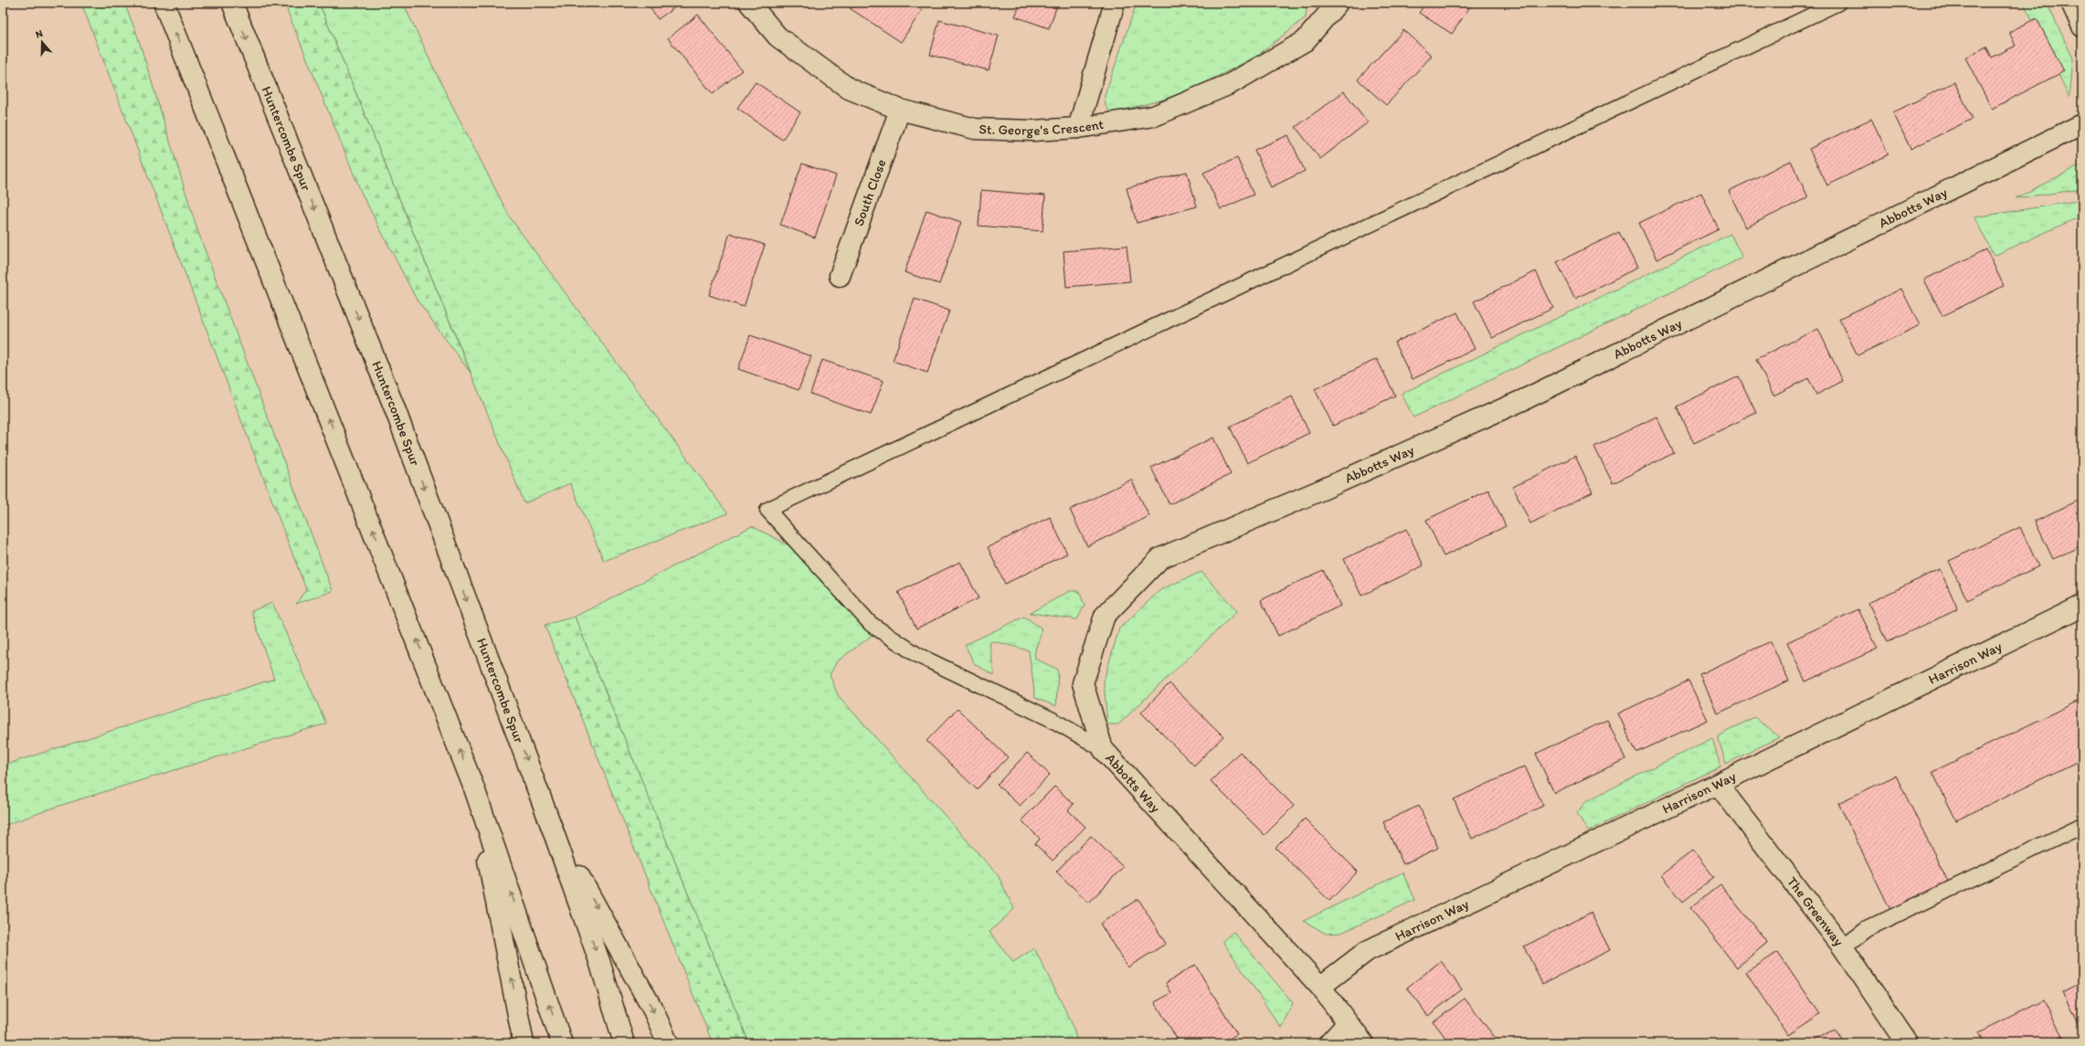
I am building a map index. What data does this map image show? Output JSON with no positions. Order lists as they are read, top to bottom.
{
  "streets": {
    "main road": [
      "St. George's Crescent",
      "Huntercombe Spur",
      "South Close",
      "Abbotts Way",
      "Harrison Way",
      "The Greenway"
    ]
  },
  "crossings": [
    ["St. George's Crescent", "South Close"],
    ["Abbotts Way", "Harrison Way"],
    ["Harrison Way", "The Greenway"]
  ],
  "north": "top"
}
